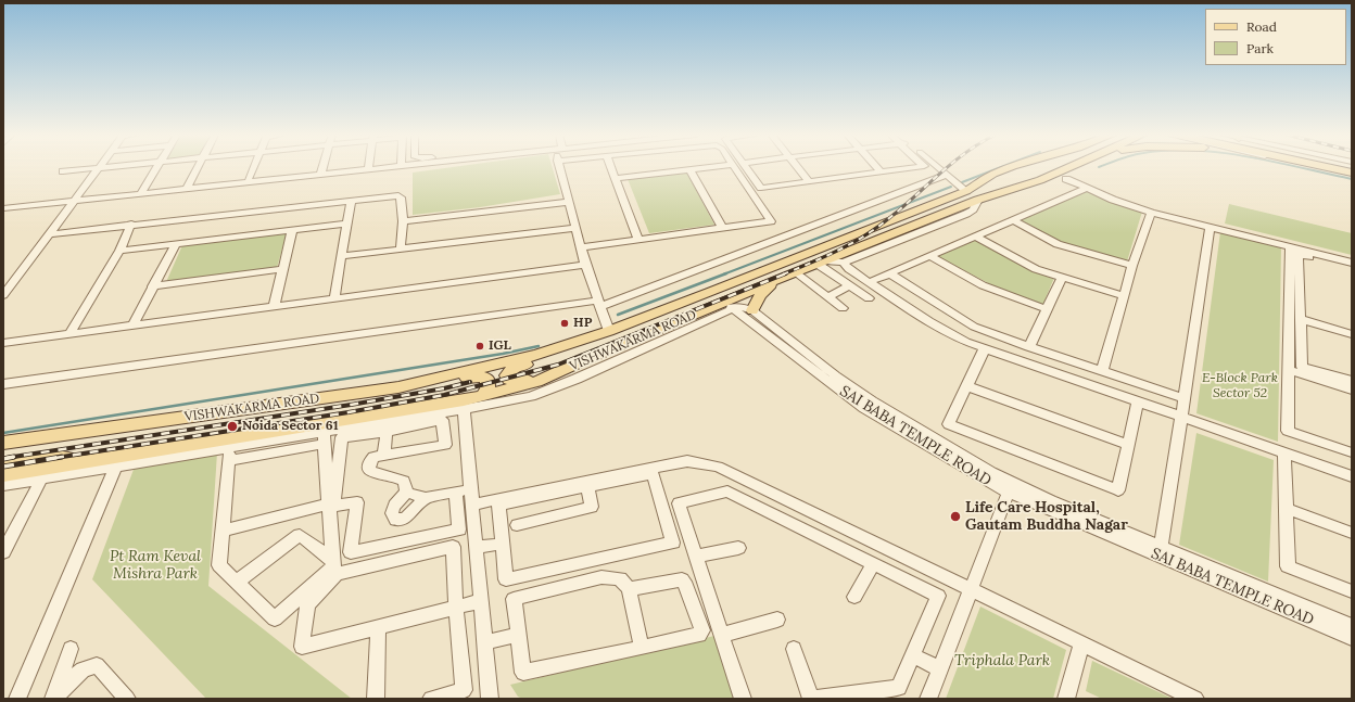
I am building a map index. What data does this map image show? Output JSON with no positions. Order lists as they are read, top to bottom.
{
  "streets": {
    "main road": ["VISHWAKARMA ROAD"],
    "street": ["SAI BABA TEMPLE ROAD"]
  },
  "crossings": [
    ["VISHWAKARMA ROAD", "SAI BABA TEMPLE ROAD"]
  ],
  "parks": ["E-Block Park Sector 52", "Pt Ram Keval Mishra Park", "Triphala Park"],
  "places": [
    "HP",
    "IGL",
    "Noida Sector 61",
    "Life Care Hospital, Gautam Buddha Nagar"
  ],
  "legend": ["Road", "Park"]
}
